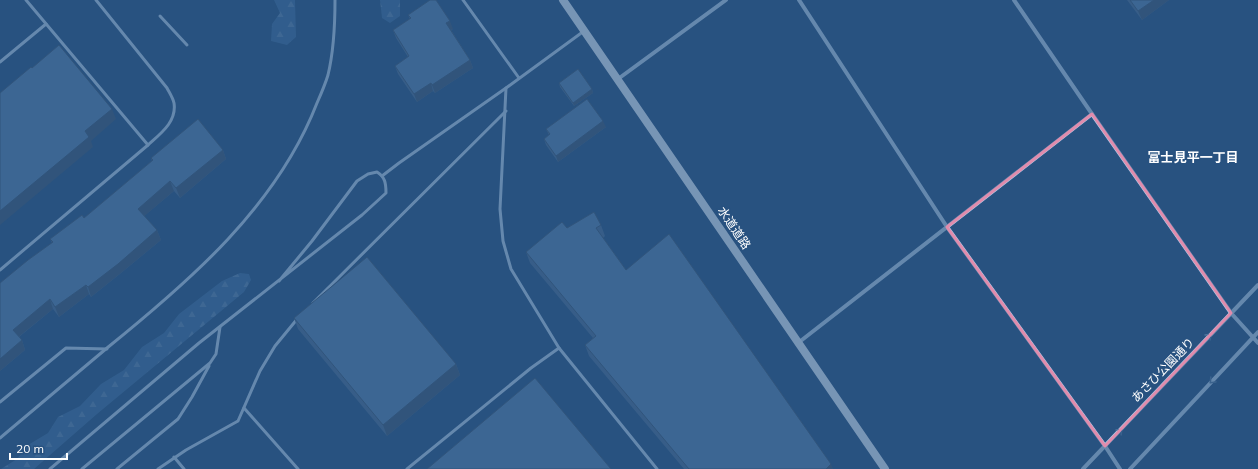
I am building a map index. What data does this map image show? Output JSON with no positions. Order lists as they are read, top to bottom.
{
  "streets": {
    "street": ["水道道路", "あさひ公園通り"]
  },
  "districts": ["富士見平一丁目"],
  "scale_bar": "20 m"
}
